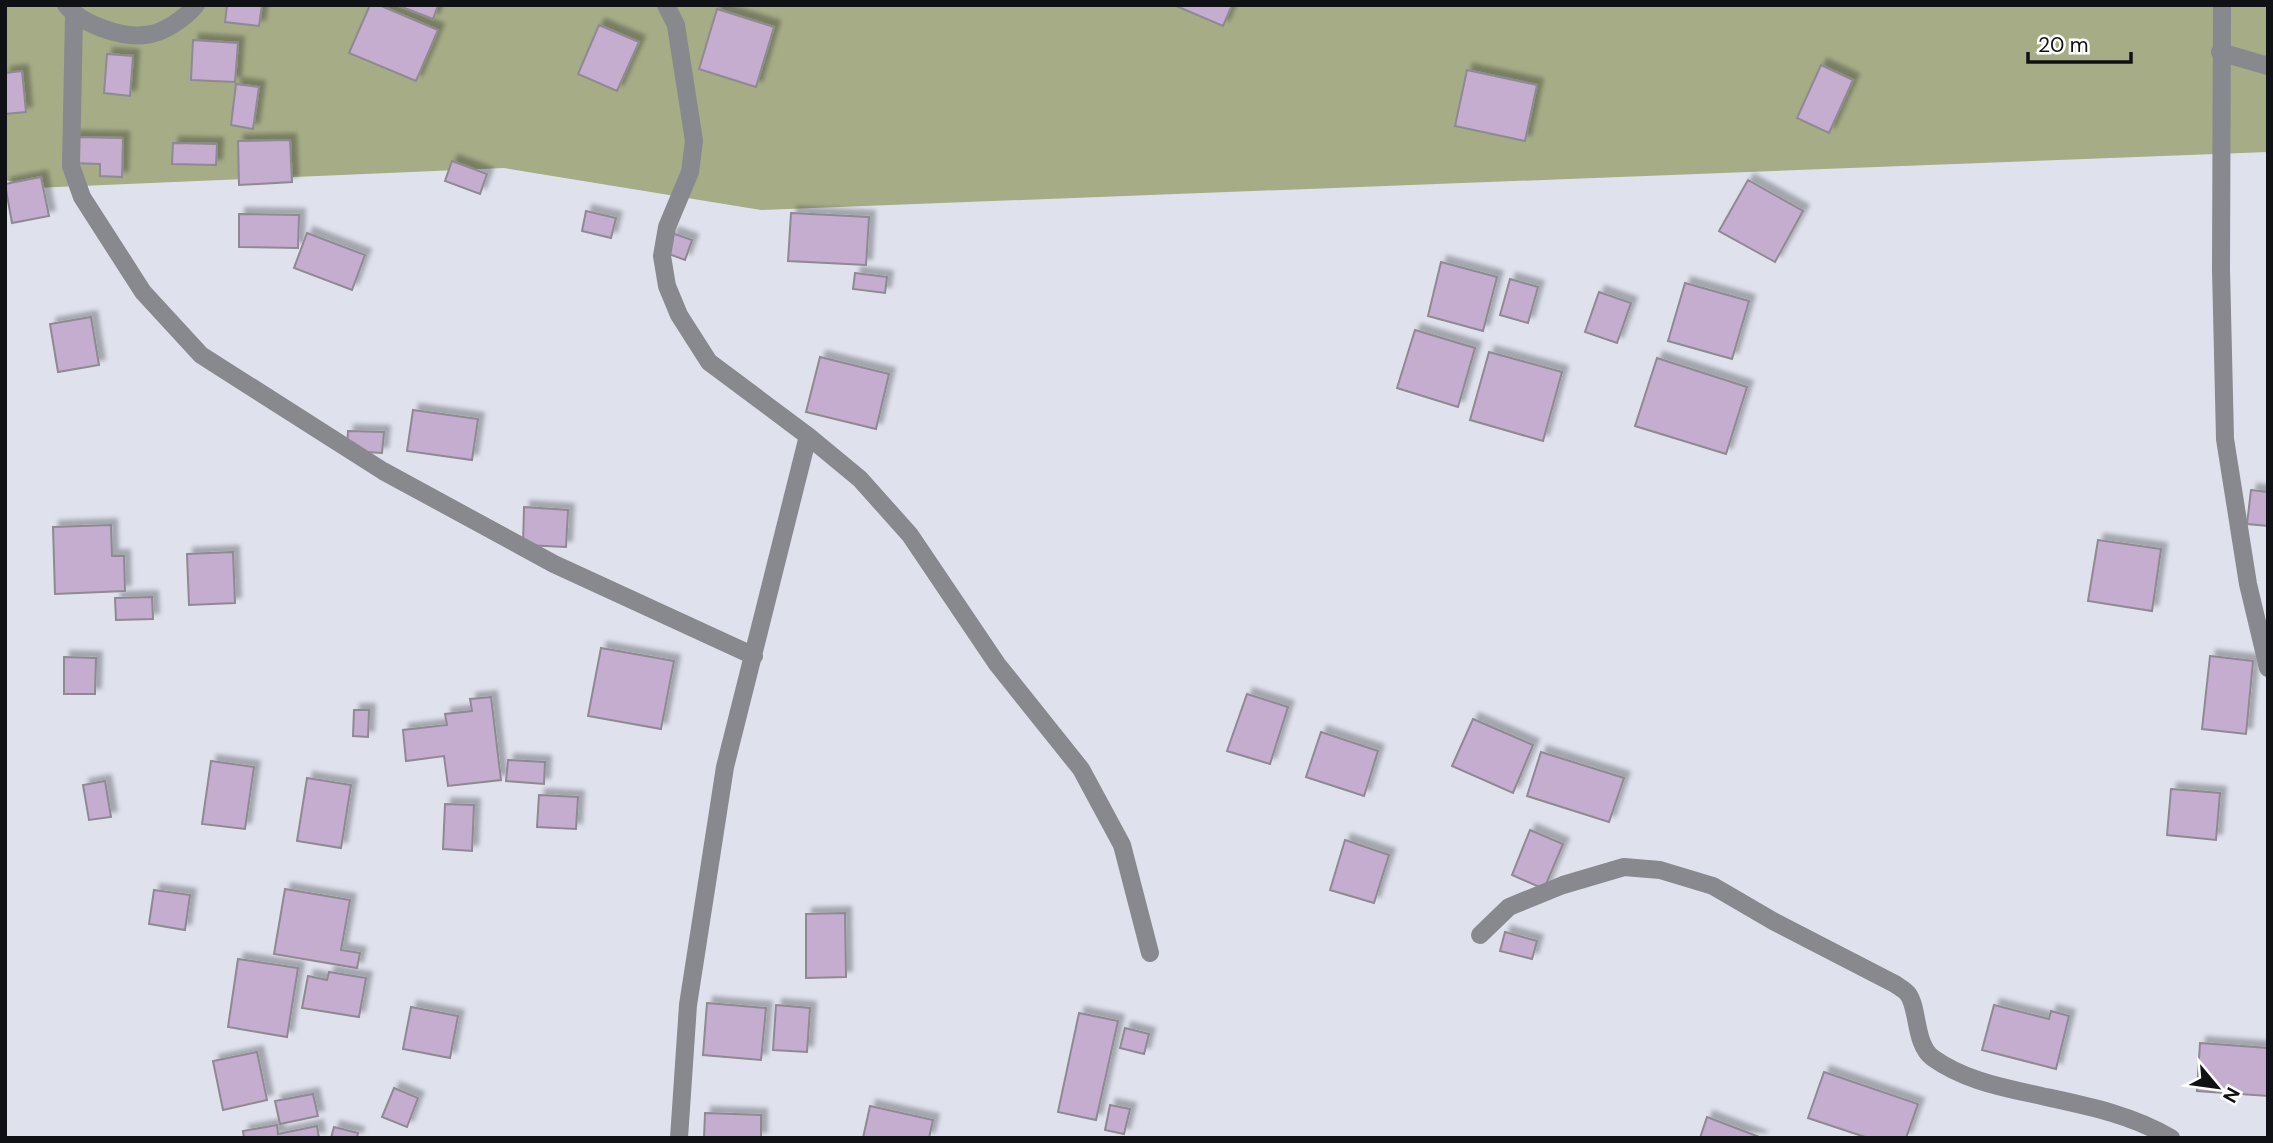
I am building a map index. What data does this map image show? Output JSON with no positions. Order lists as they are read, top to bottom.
{
  "scale_bar": "20 m",
  "north": "bottom right"
}
